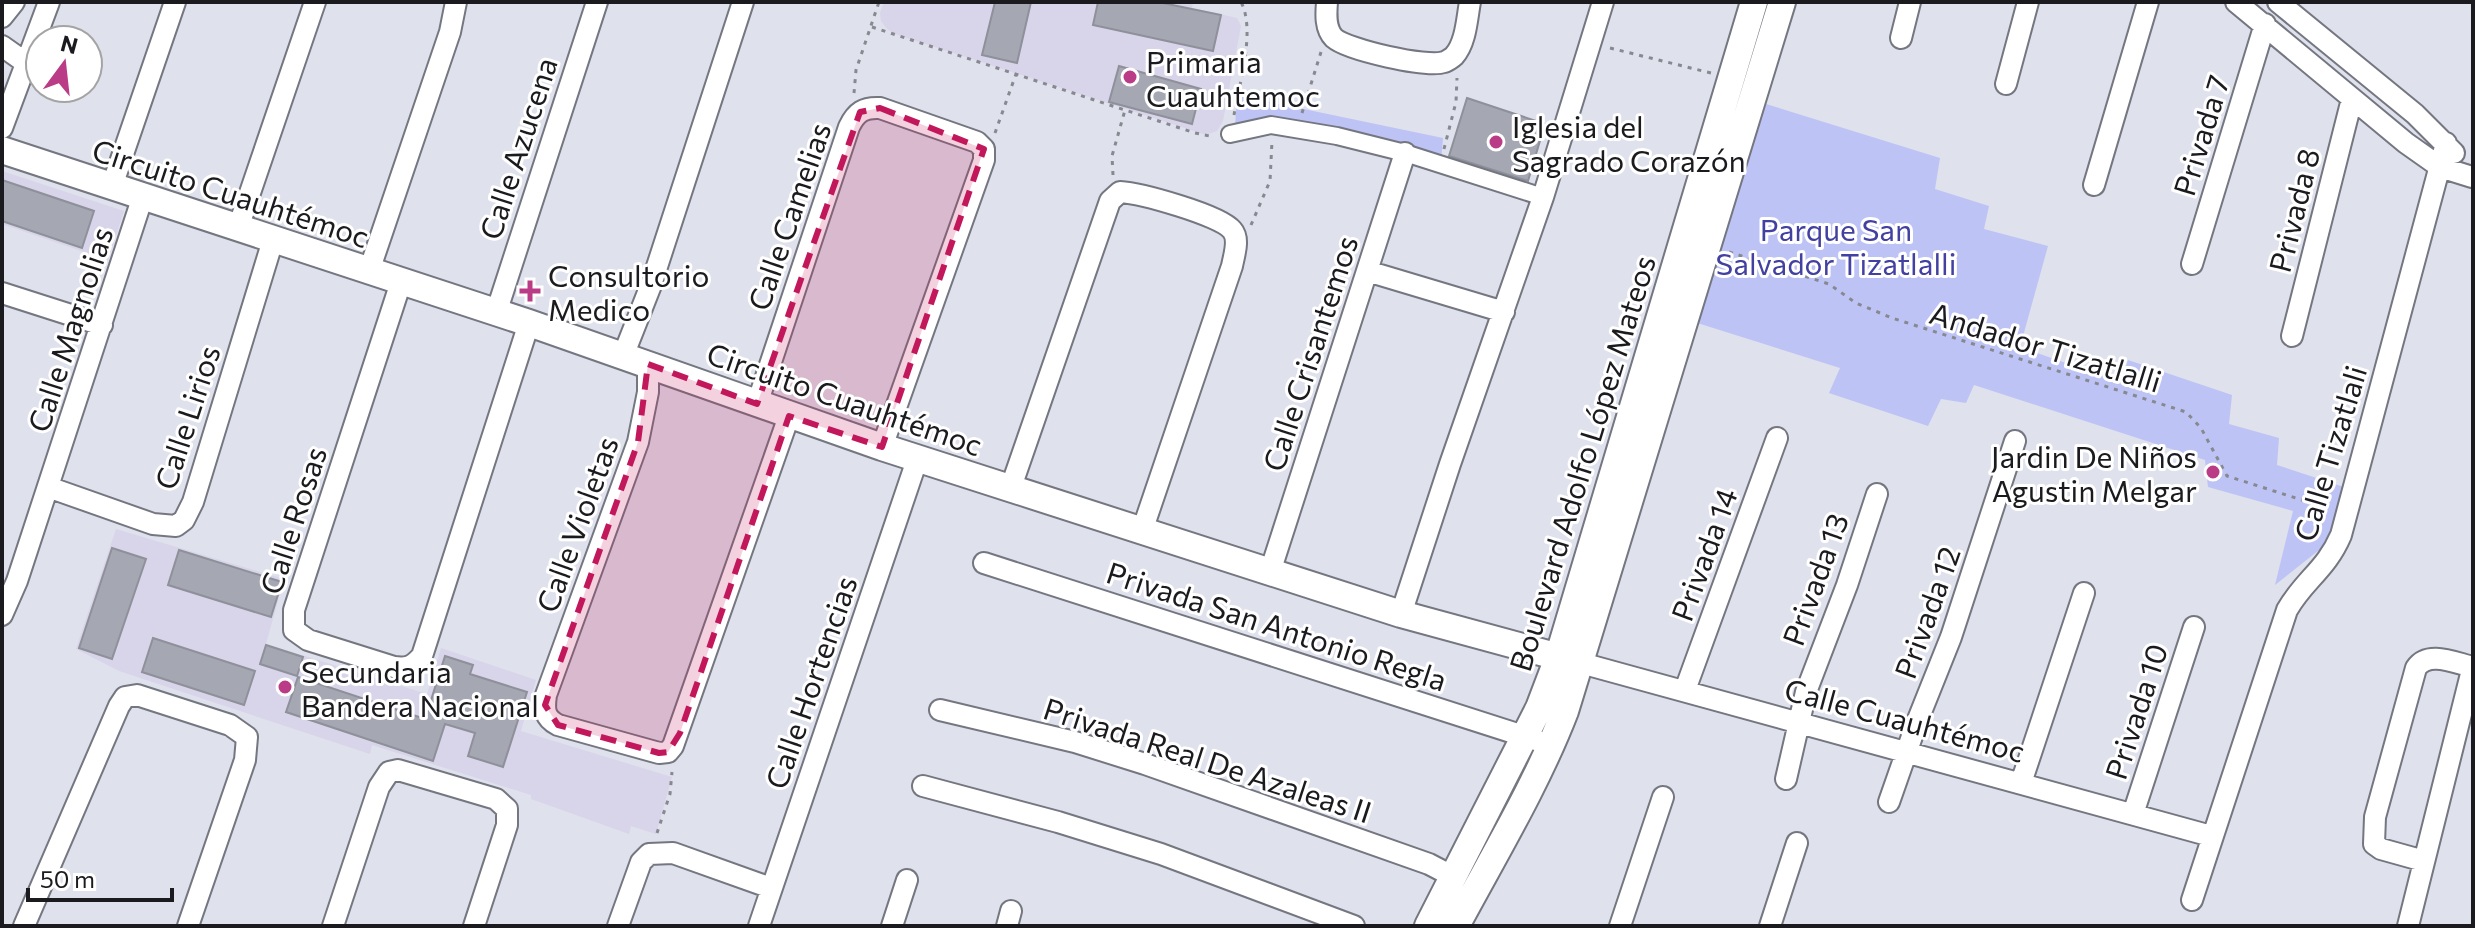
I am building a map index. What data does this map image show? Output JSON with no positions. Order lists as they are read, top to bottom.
{
  "streets": {
    "street": [
      "Privada 7",
      "Calle Azucena",
      "Circuito Cuauhtémoc",
      "Privada 8",
      "Calle Camelias",
      "Calle Magnolias",
      "Calle Crisantemos",
      "Calle Lirios",
      "Calle Tizatlali",
      "Boulevard Adolfo López Mateos",
      "Calle Rosas",
      "Calle Violetas",
      "Privada 14",
      "Privada 13",
      "Privada 12",
      "Privada San Antonio Regla",
      "Calle Hortencias",
      "Privada 10",
      "Calle Cuauhtémoc",
      "Privada Real De Azaleas II"
    ],
    "path": ["Andador Tizatlalli"]
  },
  "crossings": [
    ["Calle Azucena", "Circuito Cuauhtémoc"],
    ["Circuito Cuauhtémoc", "Calle Camelias"],
    ["Circuito Cuauhtémoc", "Calle Magnolias"],
    ["Circuito Cuauhtémoc", "Calle Crisantemos"],
    ["Circuito Cuauhtémoc", "Calle Lirios"],
    ["Circuito Cuauhtémoc", "Boulevard Adolfo López Mateos"],
    ["Circuito Cuauhtémoc", "Calle Rosas"],
    ["Circuito Cuauhtémoc", "Calle Violetas"],
    ["Circuito Cuauhtémoc", "Calle Hortencias"],
    ["Circuito Cuauhtémoc", "Calle Cuauhtémoc"],
    ["Calle Magnolias", "Calle Lirios"],
    ["Andador Tizatlalli", "Calle Tizatlali"],
    ["Andador Tizatlalli", "Boulevard Adolfo López Mateos"],
    ["Calle Tizatlali", "Calle Cuauhtémoc"],
    ["Boulevard Adolfo López Mateos", "Privada San Antonio Regla"],
    ["Boulevard Adolfo López Mateos", "Calle Cuauhtémoc"],
    ["Boulevard Adolfo López Mateos", "Privada Real De Azaleas II"],
    ["Privada 14", "Calle Cuauhtémoc"],
    ["Privada 13", "Calle Cuauhtémoc"],
    ["Privada 12", "Calle Cuauhtémoc"],
    ["Privada 10", "Calle Cuauhtémoc"]
  ],
  "parks": ["Parque San Salvador Tizatlalli"],
  "places": {
    "other": [
      "Primaria Cuauhtemoc",
      "Iglesia del Sagrado Corazón",
      "Jardin De Niños Agustin Melgar",
      "Secundaria Bandera Nacional"
    ],
    "health": ["Consultorio Medico"]
  },
  "scale_bar": "50 m",
  "north": "top"
}
